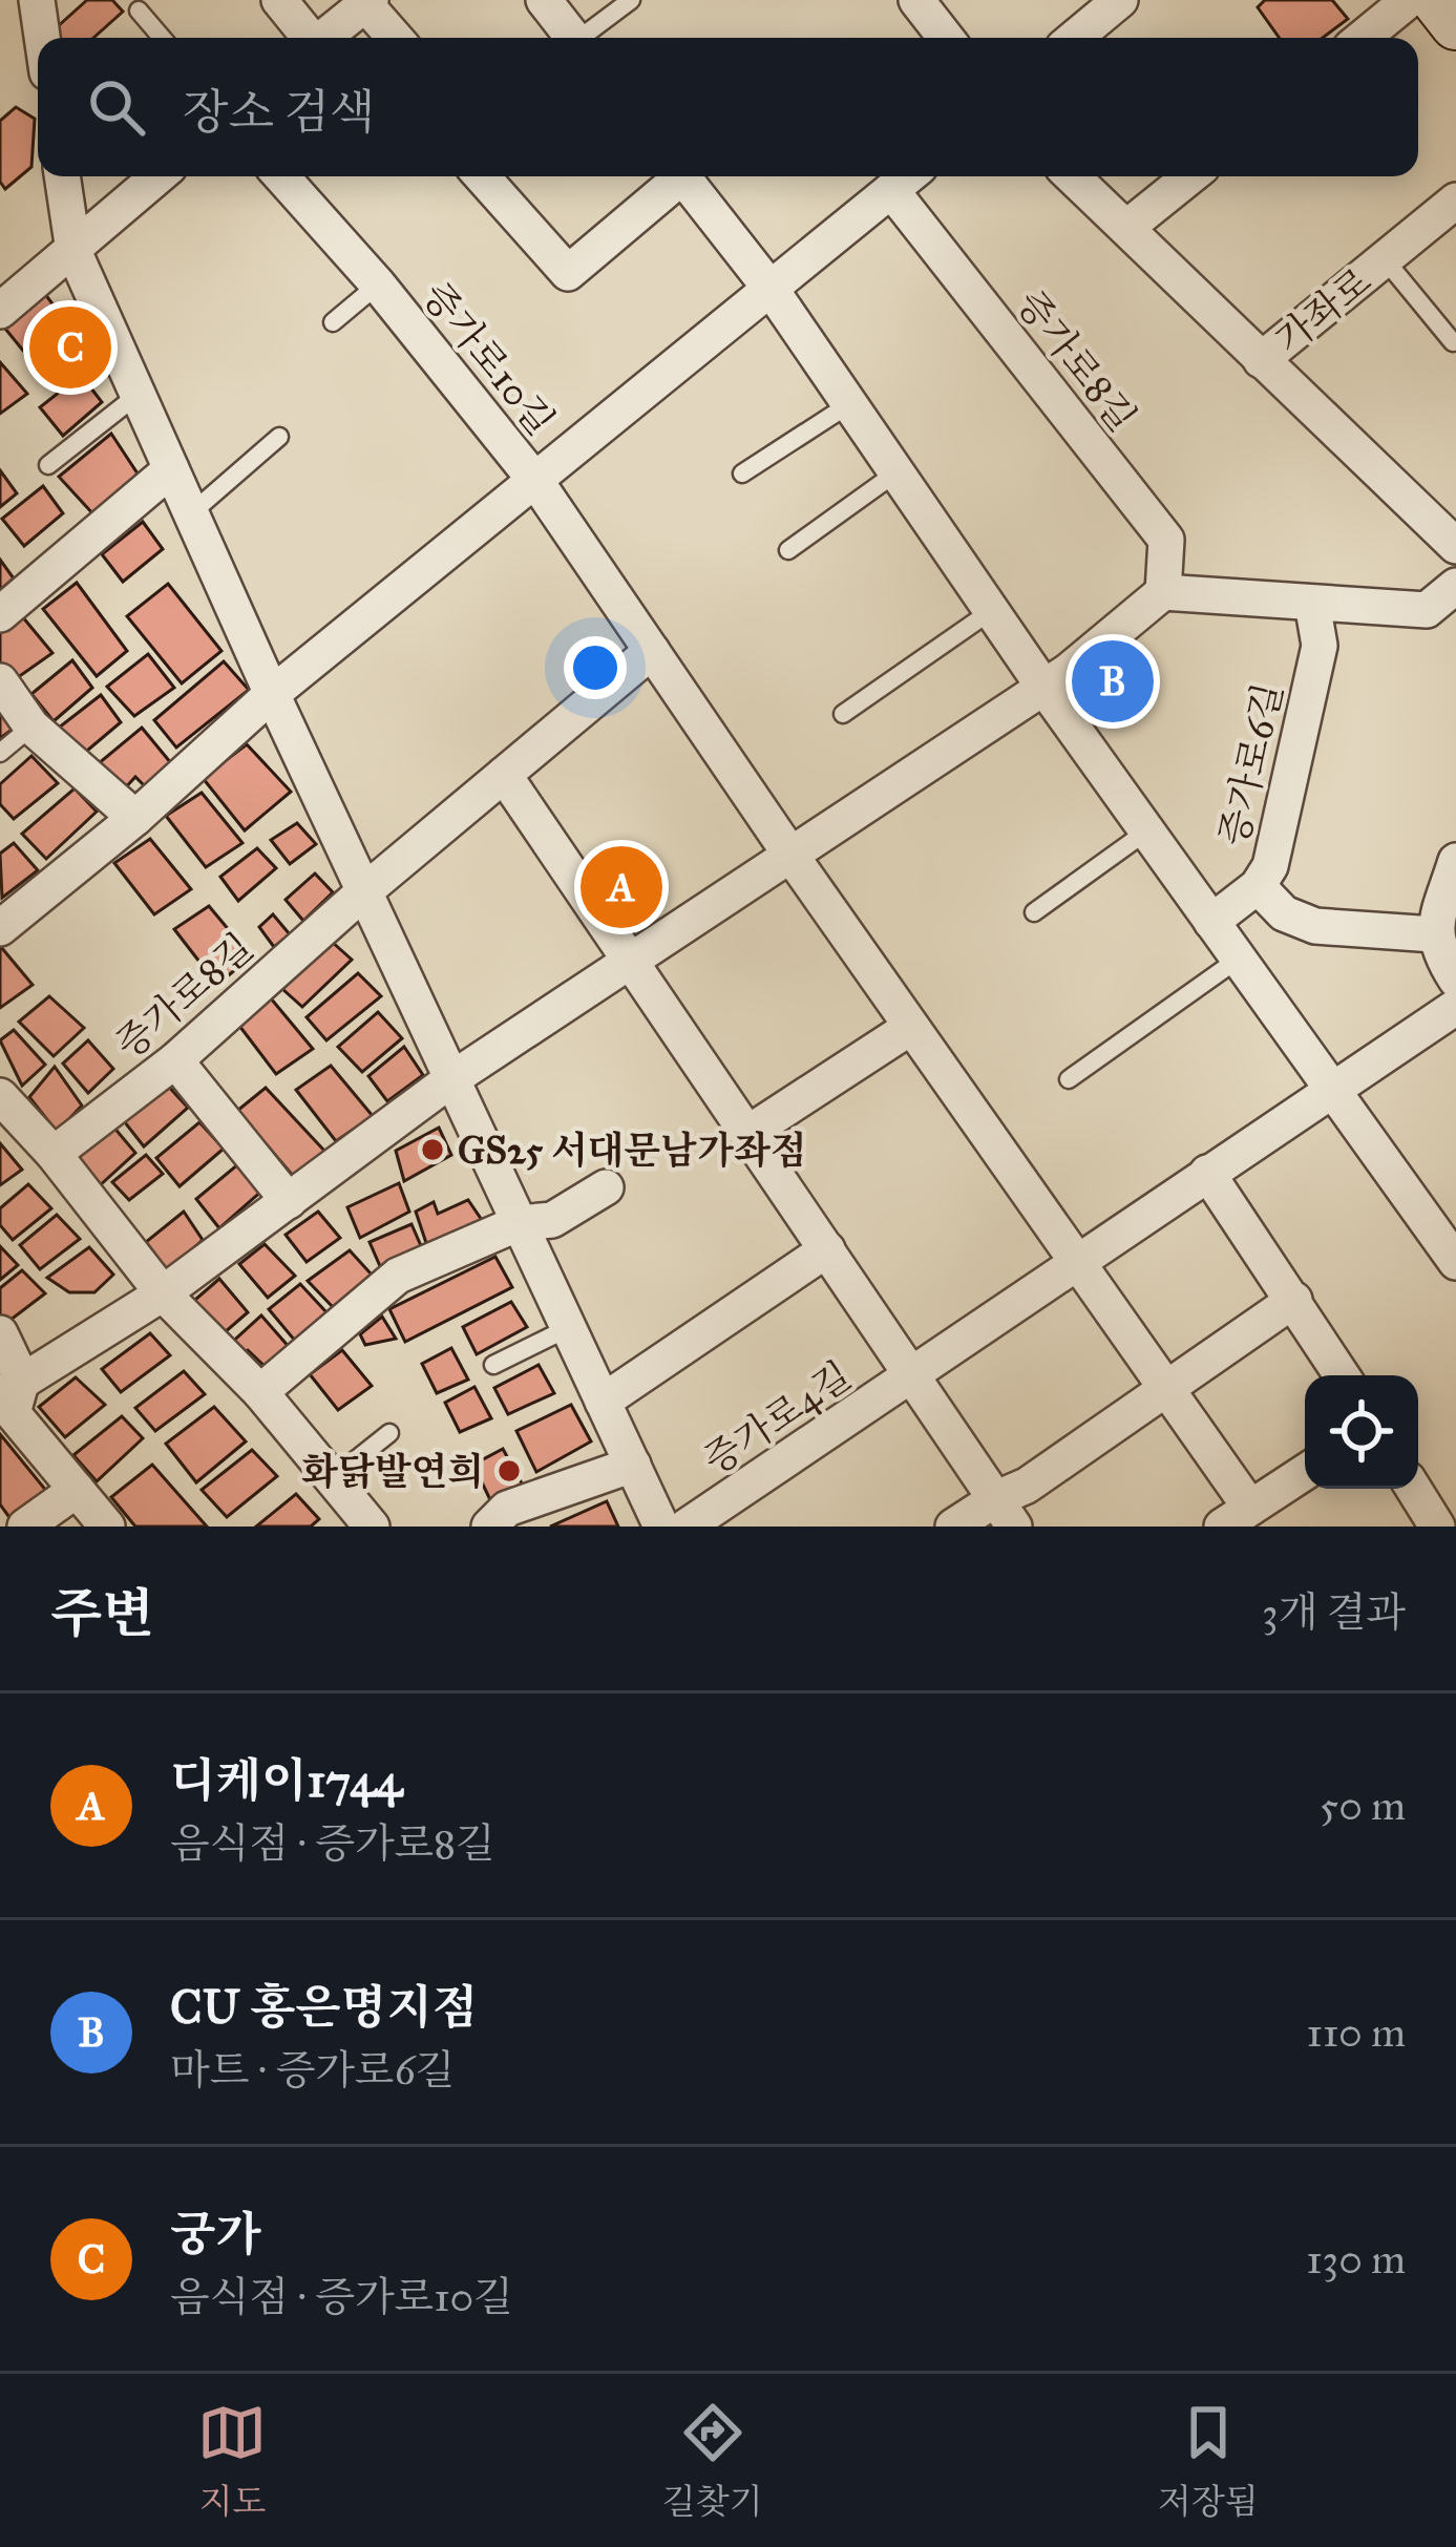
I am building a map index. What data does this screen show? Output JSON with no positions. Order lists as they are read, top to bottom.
{
  "streets": {
    "street": [
      "가좌로",
      "증가로10길",
      "증가로8길",
      "증가로6길",
      "증가로4길"
    ]
  },
  "crossings": [
    ["증가로6길", "증가로4길"]
  ],
  "places": ["GS25 서대문남가좌점", "화닭발연희"],
  "page": {
    "search": "장소 검색",
    "pins": ["C", "B", "A"],
    "heading": ["주변", "3개 결과"],
    "list": [
      {
        "mark": "A",
        "name": "디케이1744",
        "note": "음식점 · 증가로8길",
        "value": "50 m"
      },
      {
        "mark": "B",
        "name": "CU 홍은명지점",
        "note": "마트 · 증가로6길",
        "value": "110 m"
      },
      {
        "mark": "C",
        "name": "궁가",
        "note": "음식점 · 증가로10길",
        "value": "130 m"
      }
    ],
    "nav": ["지도", "길찾기", "저장됨"]
  }
}
